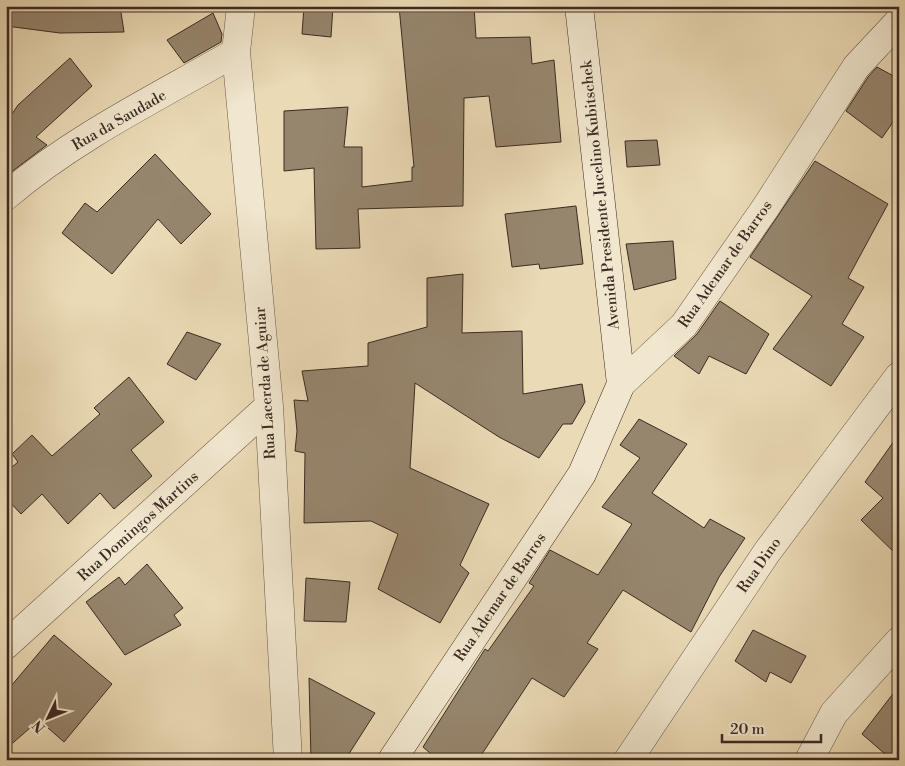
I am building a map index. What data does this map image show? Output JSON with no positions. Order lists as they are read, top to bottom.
{
  "streets": {
    "street": [
      "Rua da Saudade",
      "Avenida Presidente Jucelino Kubitschek",
      "Rua Ademar de Barros",
      "Rua Lacerda de Aguiar",
      "Rua Domingos Martins",
      "Rua Dino"
    ]
  },
  "crossings": [
    ["Rua da Saudade", "Rua Lacerda de Aguiar"],
    ["Avenida Presidente Jucelino Kubitschek", "Rua Ademar de Barros"],
    ["Rua Lacerda de Aguiar", "Rua Domingos Martins"]
  ],
  "scale_bar": "20 m",
  "north": "bottom left"
}
